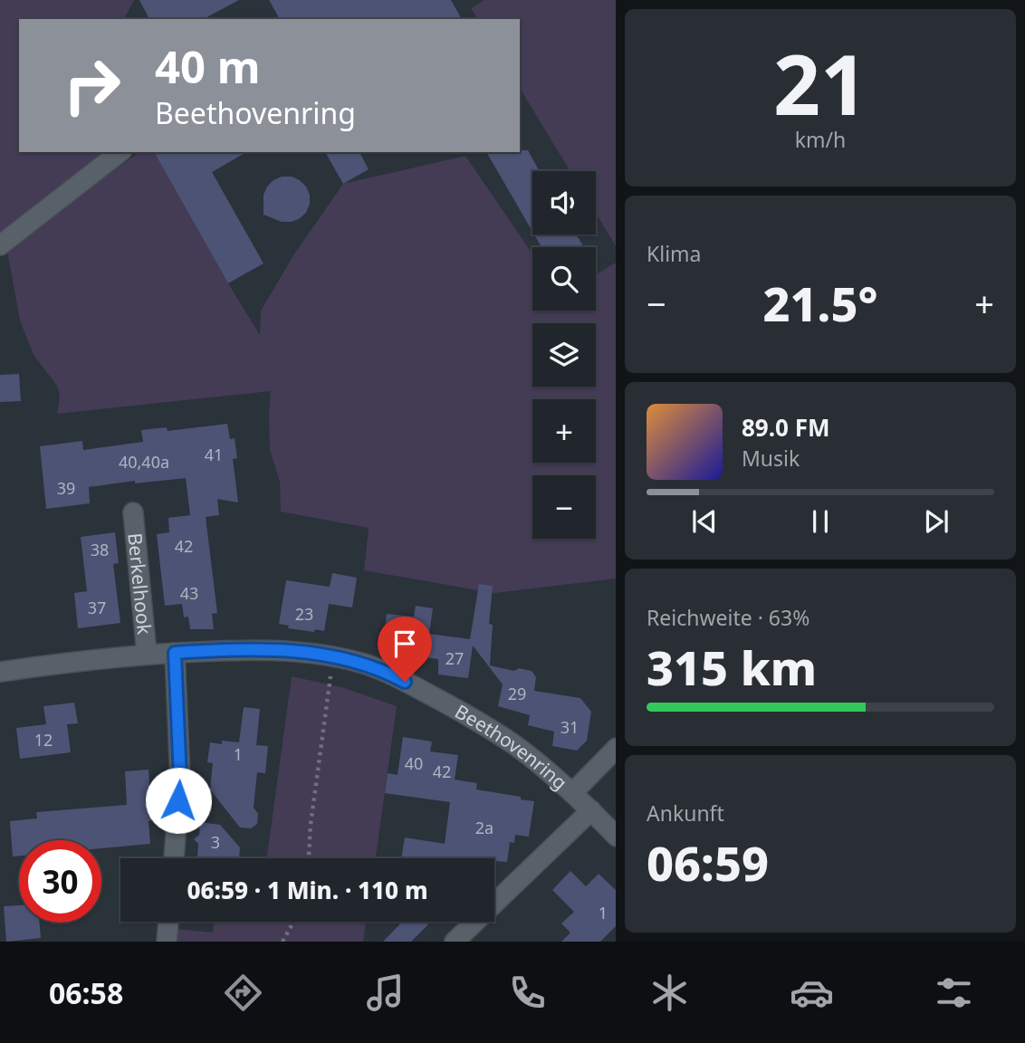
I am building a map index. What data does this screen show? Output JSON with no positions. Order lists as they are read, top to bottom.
{
  "streets": {
    "street": ["Berkelhook", "Beethovenring"]
  },
  "crossings": [
    ["Berkelhook", "Beethovenring"]
  ],
  "house_numbers": [
    "41",
    "40,40a",
    "39",
    "42",
    "38",
    "43",
    "37",
    "23",
    "27",
    "29",
    "31",
    "12",
    "1",
    "40",
    "42",
    "2a",
    "3",
    "1"
  ],
  "page": {
    "tile": [
      ["21", "km/h"],
      "Klima",
      ["Reichweite · 63%", "315 km"],
      ["Ankunft", "06:59"]
    ],
    "turn": ["40 m", "Beethovenring"],
    "map_buttons": ["+", "−"],
    "heat": ["−", "21.5°", "+"],
    "song": ["89.0 FM", "Musik"],
    "limit": "30",
    "trip": "06:59 · 1 Min. · 110 m",
    "tabs": "06:58"
  }
}
